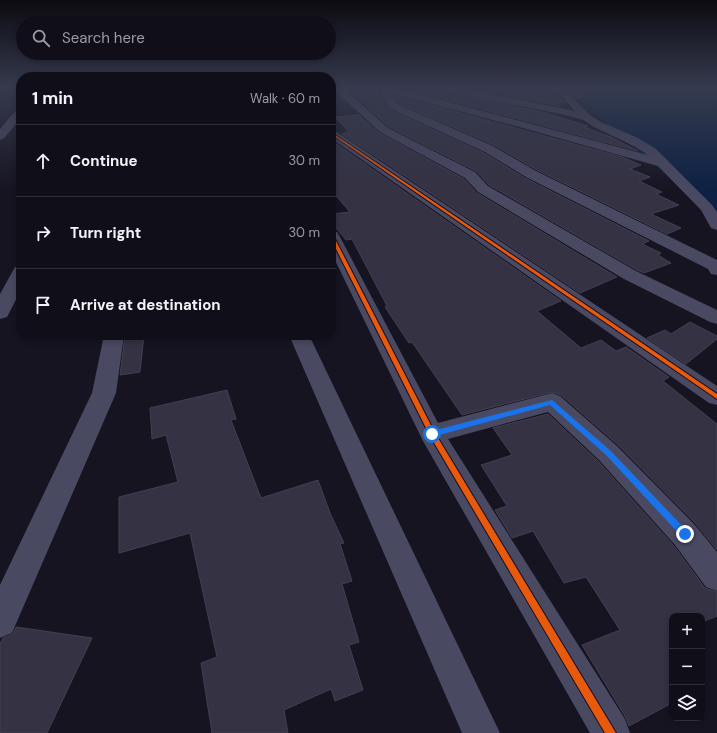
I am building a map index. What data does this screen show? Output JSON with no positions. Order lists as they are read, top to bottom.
{
  "page": {
    "search": "Search here",
    "heading": ["1 min", "Walk · 60 m"],
    "list": [
      ["Continue", "30 m"],
      ["Turn right", "30 m"],
      "Arrive at destination"
    ],
    "map_buttons": ["+", "−"]
  }
}
